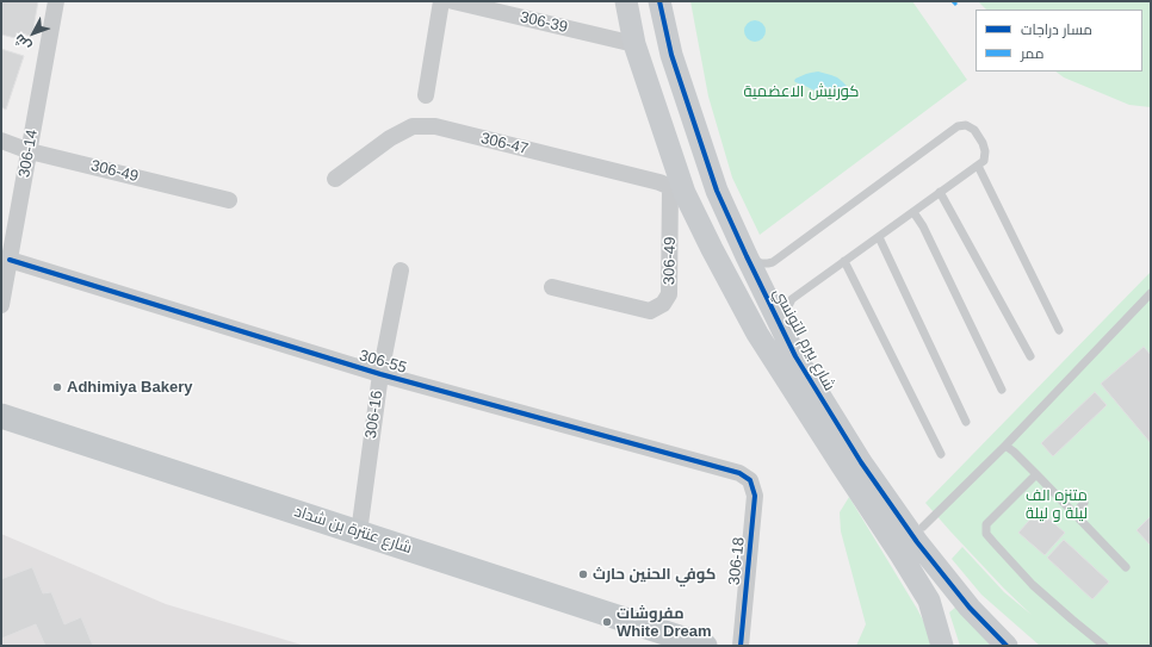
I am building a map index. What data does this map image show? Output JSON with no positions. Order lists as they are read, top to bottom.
{
  "streets": {
    "main road": ["شارع عنترة بن شداد"],
    "street": [
      "306-39",
      "306-47",
      "306-14",
      "306-49",
      "شارع بيرم التونسي",
      "306-55",
      "306-16",
      "306-18"
    ]
  },
  "crossings": [
    ["306-39", "شارع بيرم التونسي"],
    ["306-47", "306-49"],
    ["306-47", "شارع بيرم التونسي"],
    ["306-14", "306-49"],
    ["306-14", "306-55"],
    ["306-49", "شارع بيرم التونسي"],
    ["306-55", "306-16"],
    ["306-55", "306-18"],
    ["306-16", "شارع عنترة بن شداد"]
  ],
  "parks": ["كورنيش الاعضمية", "متنزه الف ليلة و ليلة"],
  "places": ["Adhimiya Bakery", "كوفي الحنين حارث", "مفروشات White Dream"],
  "legend": ["مسار دراجات", "ممر"],
  "north": "bottom left"
}
